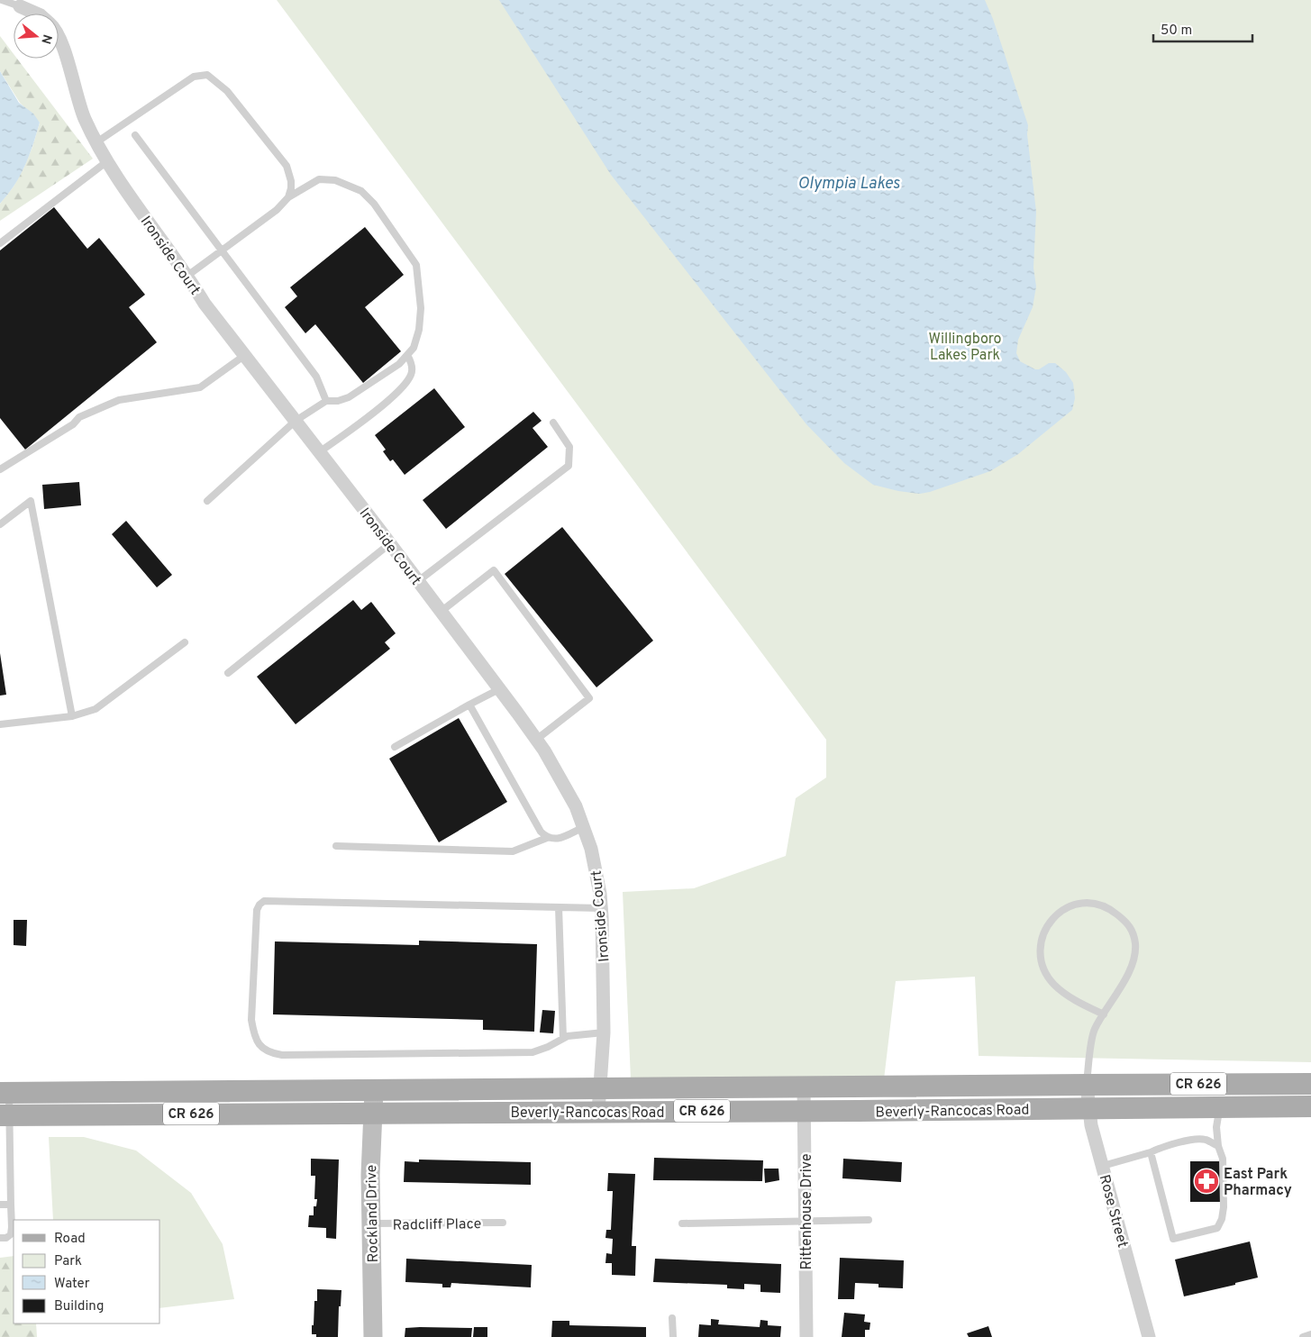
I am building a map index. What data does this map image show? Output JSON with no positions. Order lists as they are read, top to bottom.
{
  "streets": {
    "main road": ["CR 626", "Beverly-Rancocas Road"],
    "street": [
      "Ironside Court",
      "Rose Street",
      "Rittenhouse Drive",
      "Rockland Drive"
    ],
    "lane": ["Radcliff Place"]
  },
  "crossings": [
    ["Ironside Court", "Beverly-Rancocas Road"],
    ["Beverly-Rancocas Road", "Rose Street"],
    ["Beverly-Rancocas Road", "Rittenhouse Drive"],
    ["Beverly-Rancocas Road", "Rockland Drive"],
    ["Rockland Drive", "Radcliff Place"]
  ],
  "water": ["Olympia Lakes"],
  "parks": ["Willingboro Lakes Park"],
  "places": {
    "pharmacy": ["East Park Pharmacy"]
  },
  "legend": [
    "Road",
    "Park",
    "Water",
    "Building"
  ],
  "scale_bar": "50 m",
  "north": "right"
}
